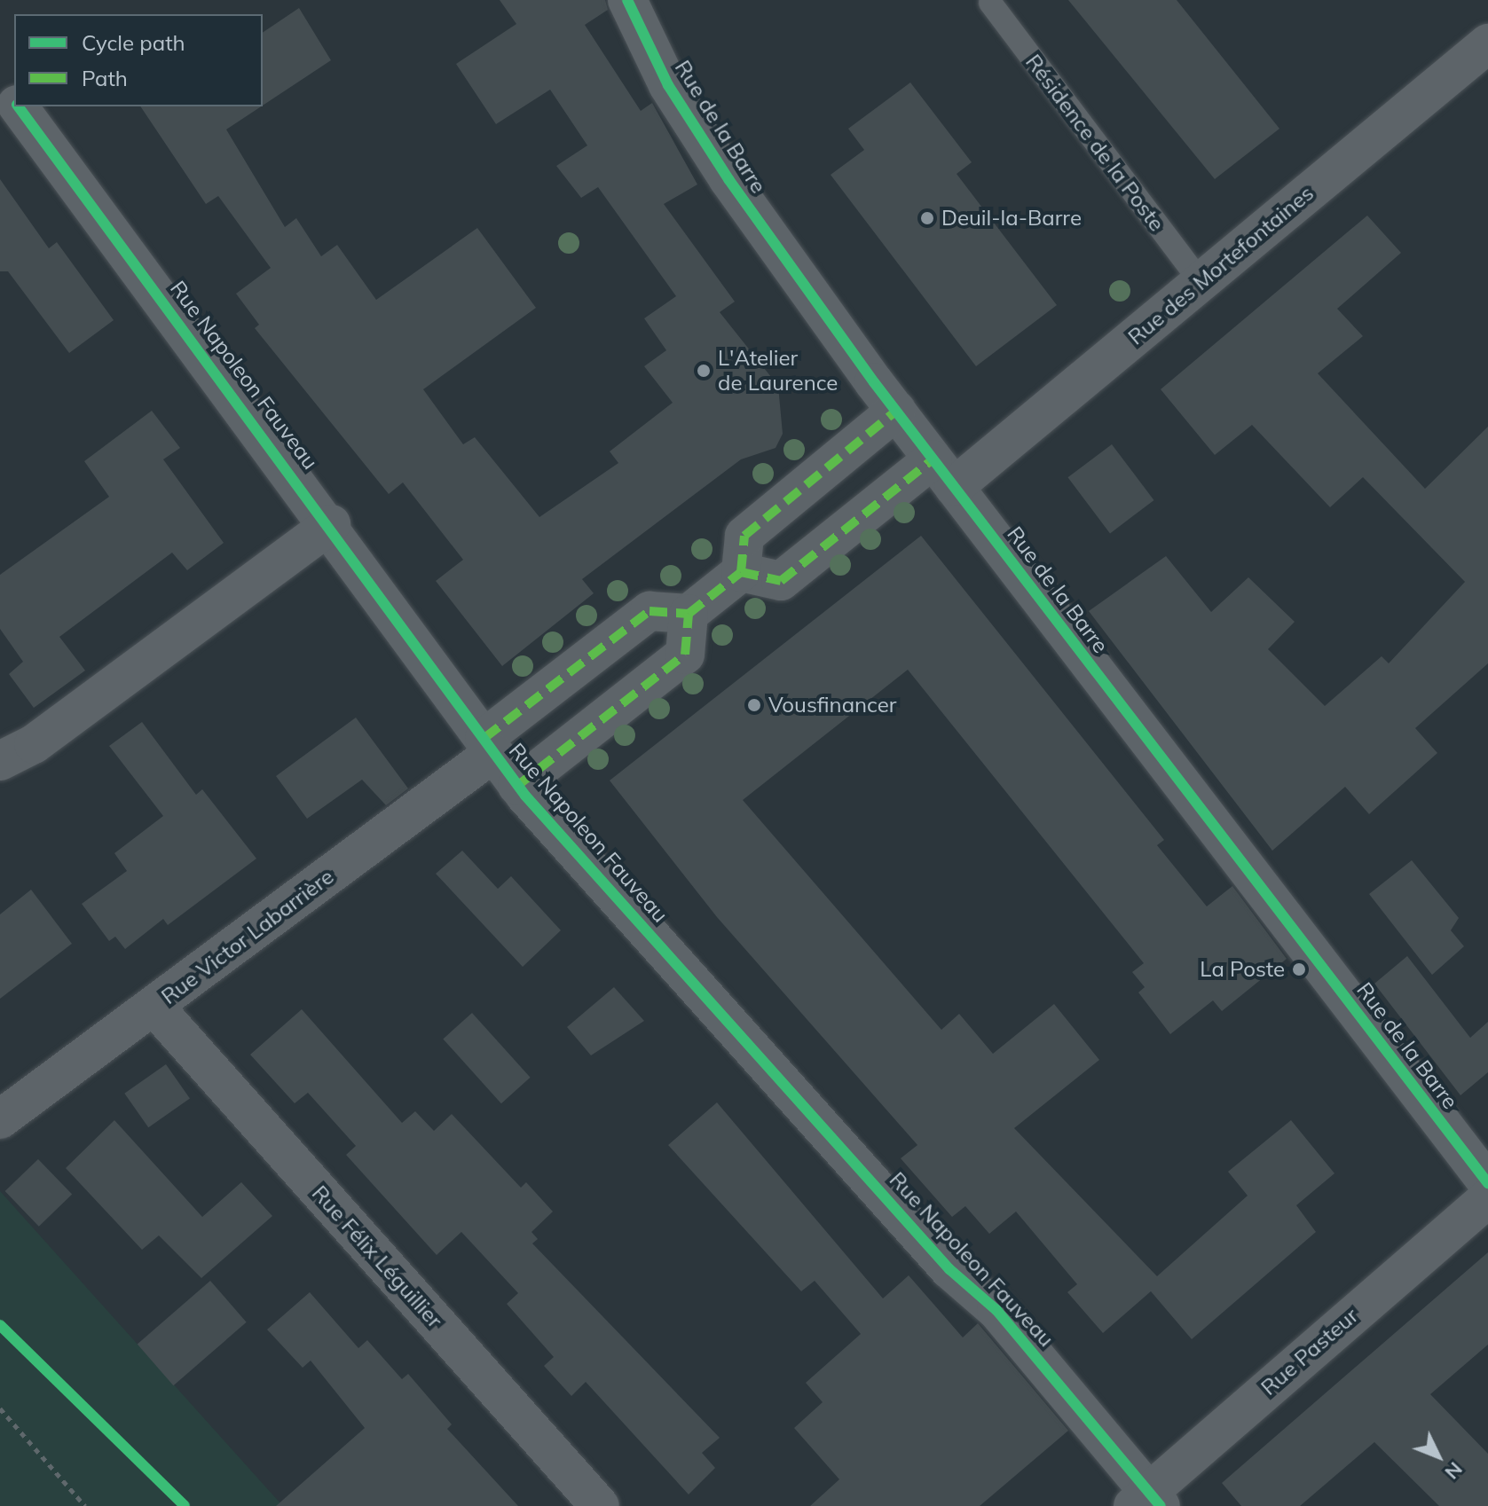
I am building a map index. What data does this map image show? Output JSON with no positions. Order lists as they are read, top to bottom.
{
  "streets": {
    "street": [
      "Rue de la Barre",
      "Rue des Mortefontaines",
      "Rue Napoleon Fauveau",
      "Rue Victor Labarrière",
      "Rue Félix Léguillier",
      "Rue Pasteur"
    ],
    "lane": ["Résidence de la Poste"]
  },
  "crossings": [
    ["Rue de la Barre", "Rue des Mortefontaines"],
    ["Résidence de la Poste", "Rue des Mortefontaines"],
    ["Rue Napoleon Fauveau", "Rue Victor Labarrière"],
    ["Rue Napoleon Fauveau", "Rue Pasteur"],
    ["Rue Victor Labarrière", "Rue Félix Léguillier"]
  ],
  "places": [
    "Deuil-la-Barre",
    "L'Atelier de Laurence",
    "Vousfinancer",
    "La Poste"
  ],
  "legend": ["Cycle path", "Path"],
  "north": "bottom right"
}
